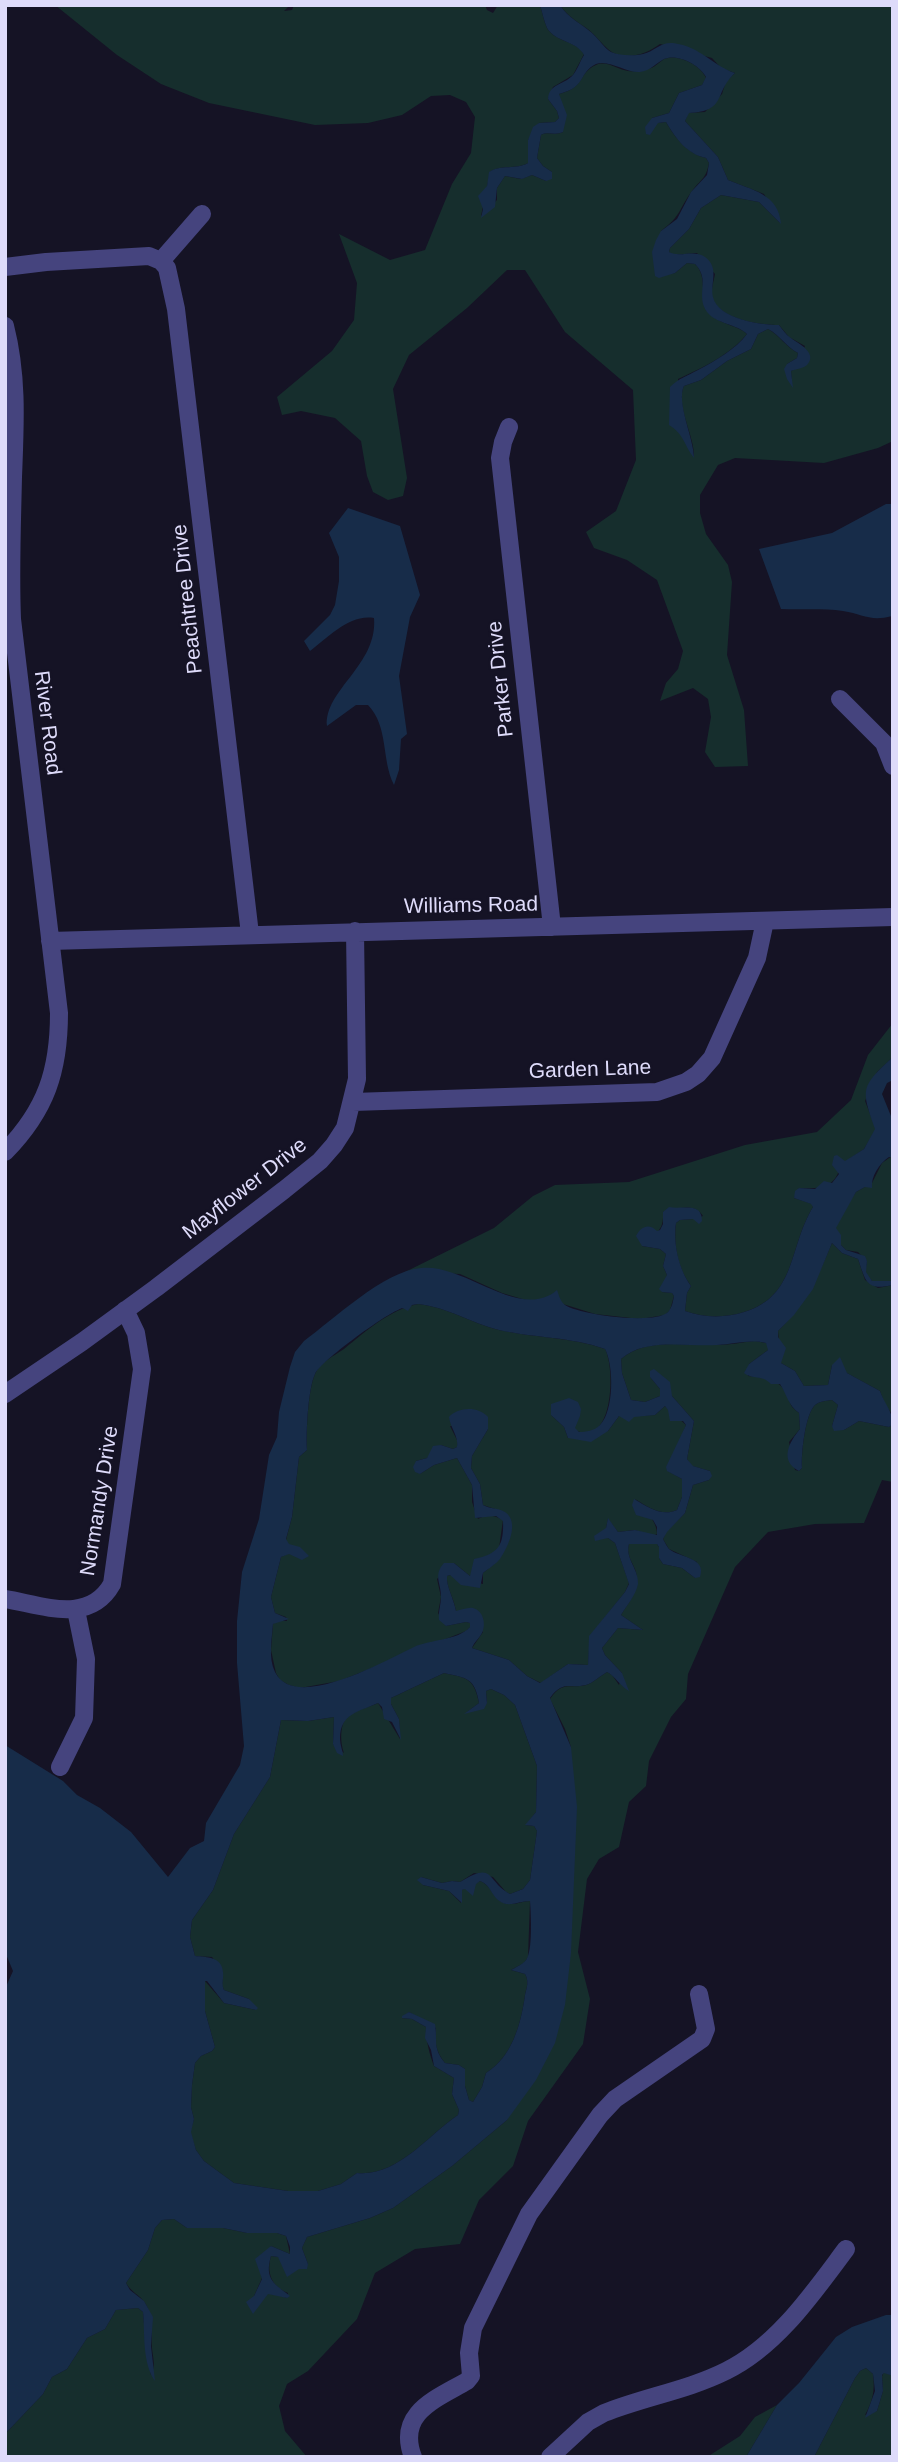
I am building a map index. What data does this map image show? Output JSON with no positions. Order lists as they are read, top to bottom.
{
  "streets": {
    "street": [
      "Peachtree Drive",
      "Parker Drive",
      "River Road",
      "Williams Road",
      "Garden Lane",
      "Mayflower Drive",
      "Normandy Drive"
    ]
  },
  "crossings": [
    ["Peachtree Drive", "Williams Road"],
    ["Parker Drive", "Williams Road"],
    ["River Road", "Williams Road"],
    ["Williams Road", "Garden Lane"],
    ["Williams Road", "Mayflower Drive"],
    ["Garden Lane", "Mayflower Drive"],
    ["Mayflower Drive", "Normandy Drive"]
  ]
}
